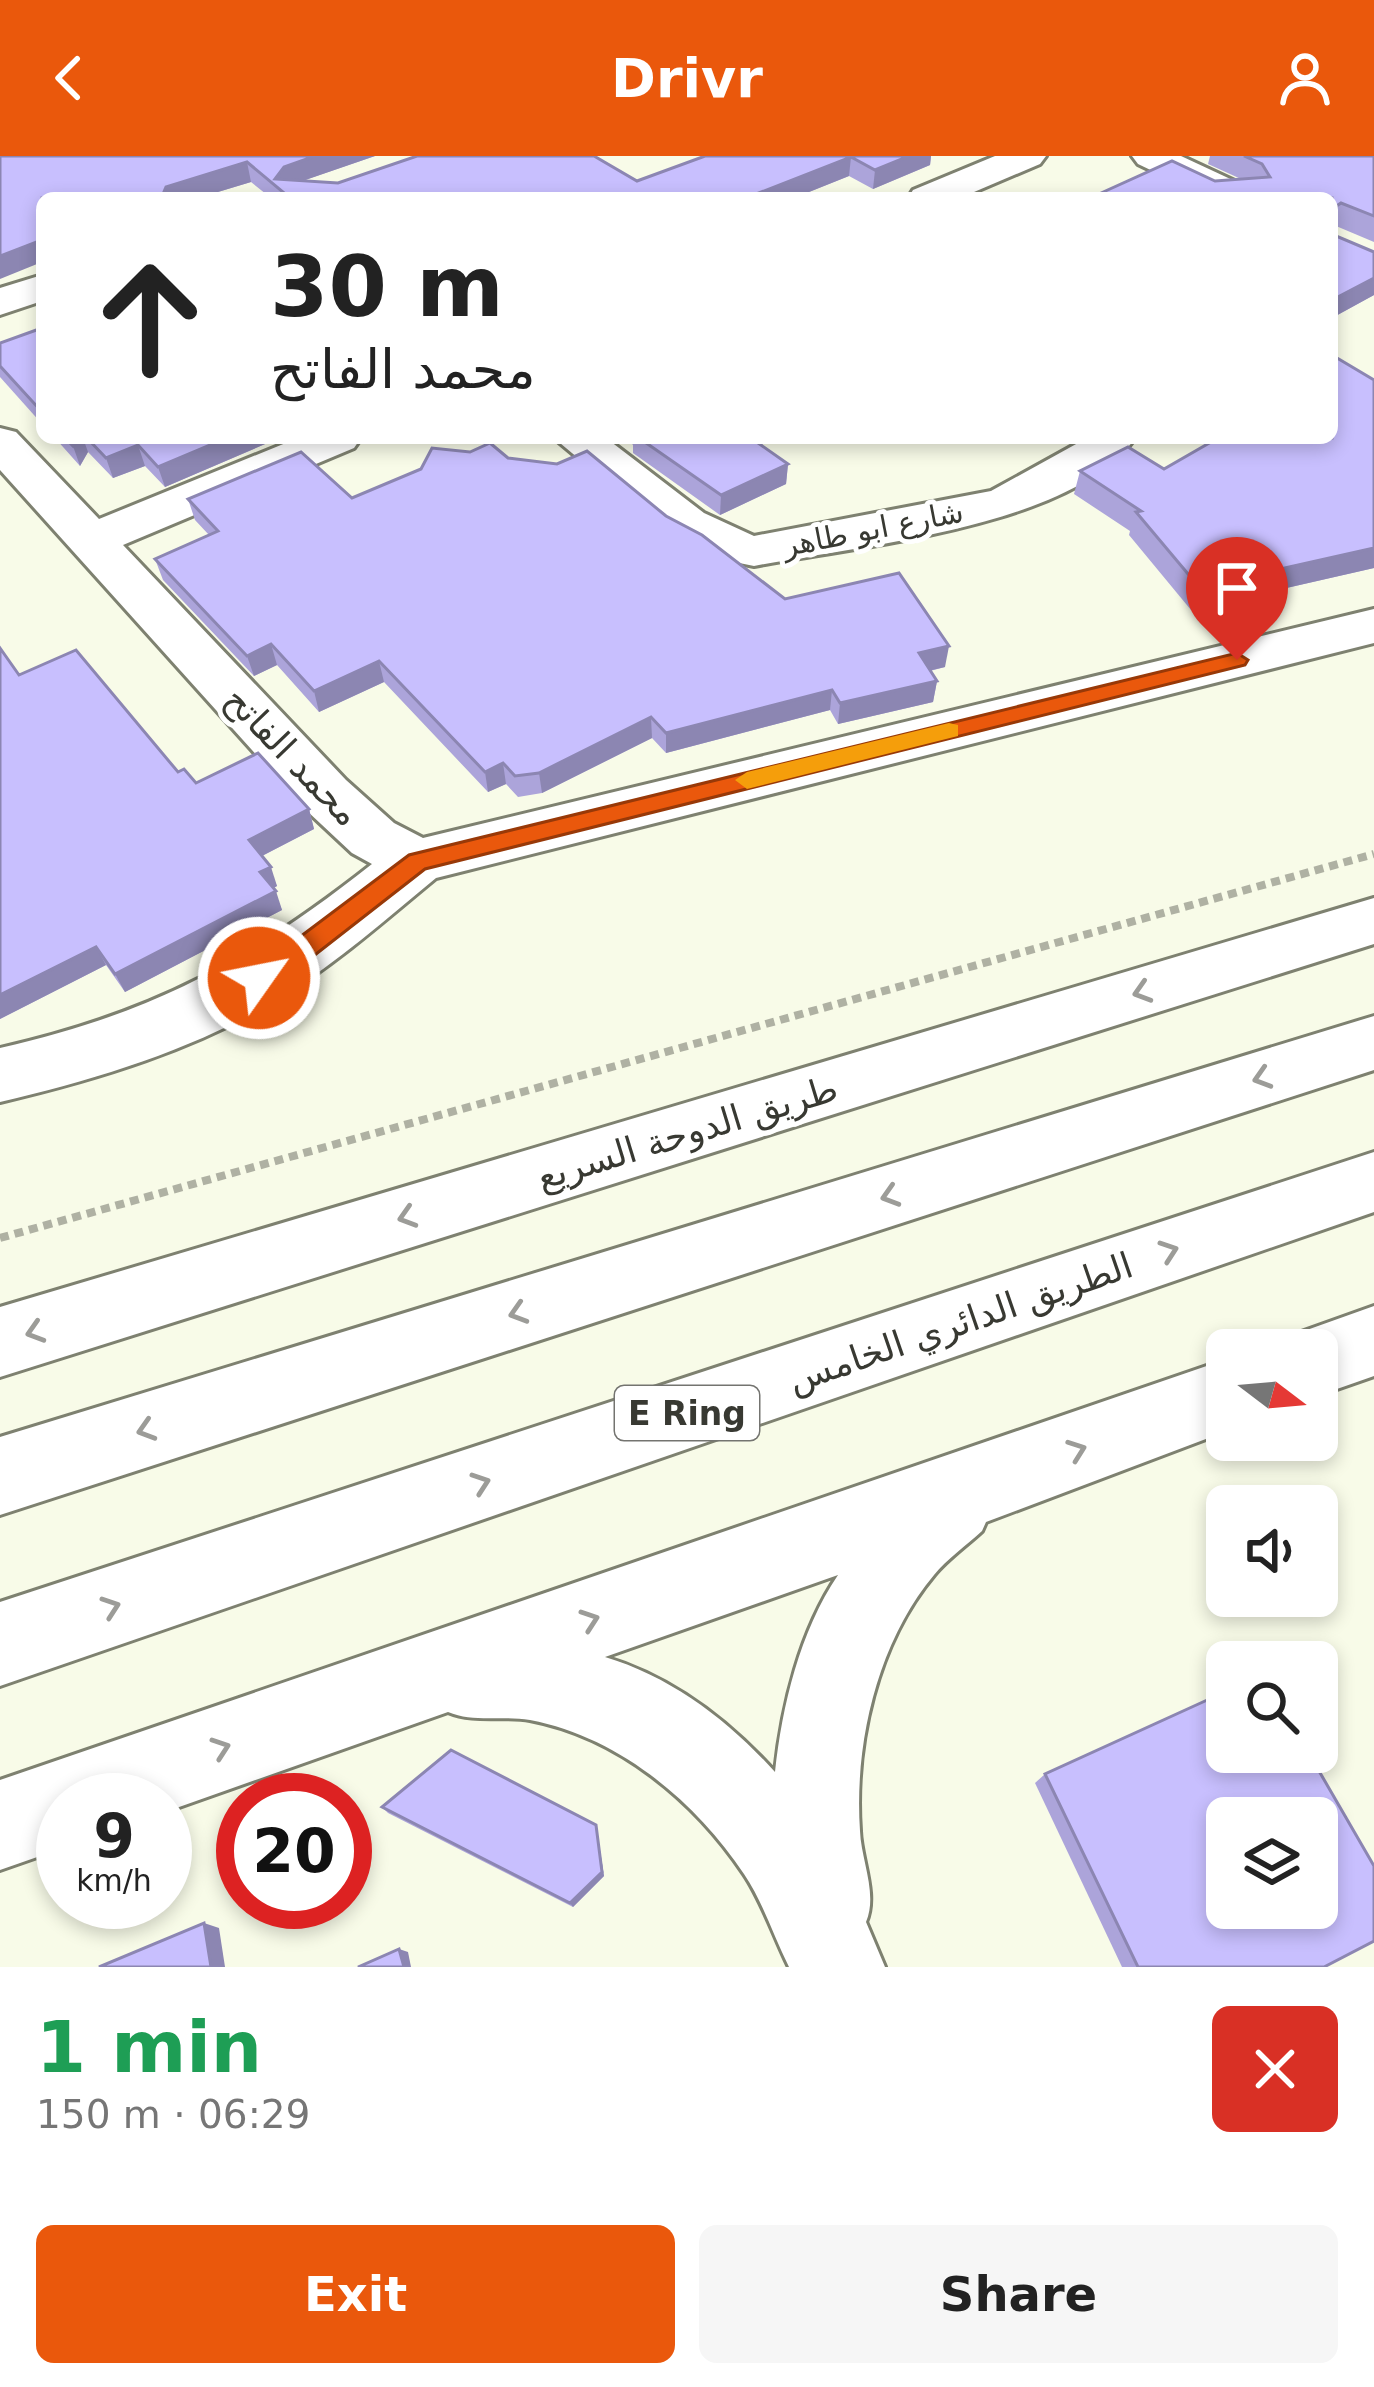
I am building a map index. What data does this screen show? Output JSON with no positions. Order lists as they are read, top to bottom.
{
  "streets": {
    "main road": [
      "شارع ابو طاهر",
      "محمد الفاتح",
      "طريق الدوحة السريع",
      "الطريق الدائري الخامس",
      "E Ring"
    ]
  },
  "north": "right",
  "page": {
    "header": "Drivr",
    "turn": ["30 m", "محمد الفاتح"],
    "speed": "9 km/h",
    "limit": "20",
    "heading": ["1 min", "150 m · 06:29"],
    "buttons": ["Exit", "Share"]
  }
}
